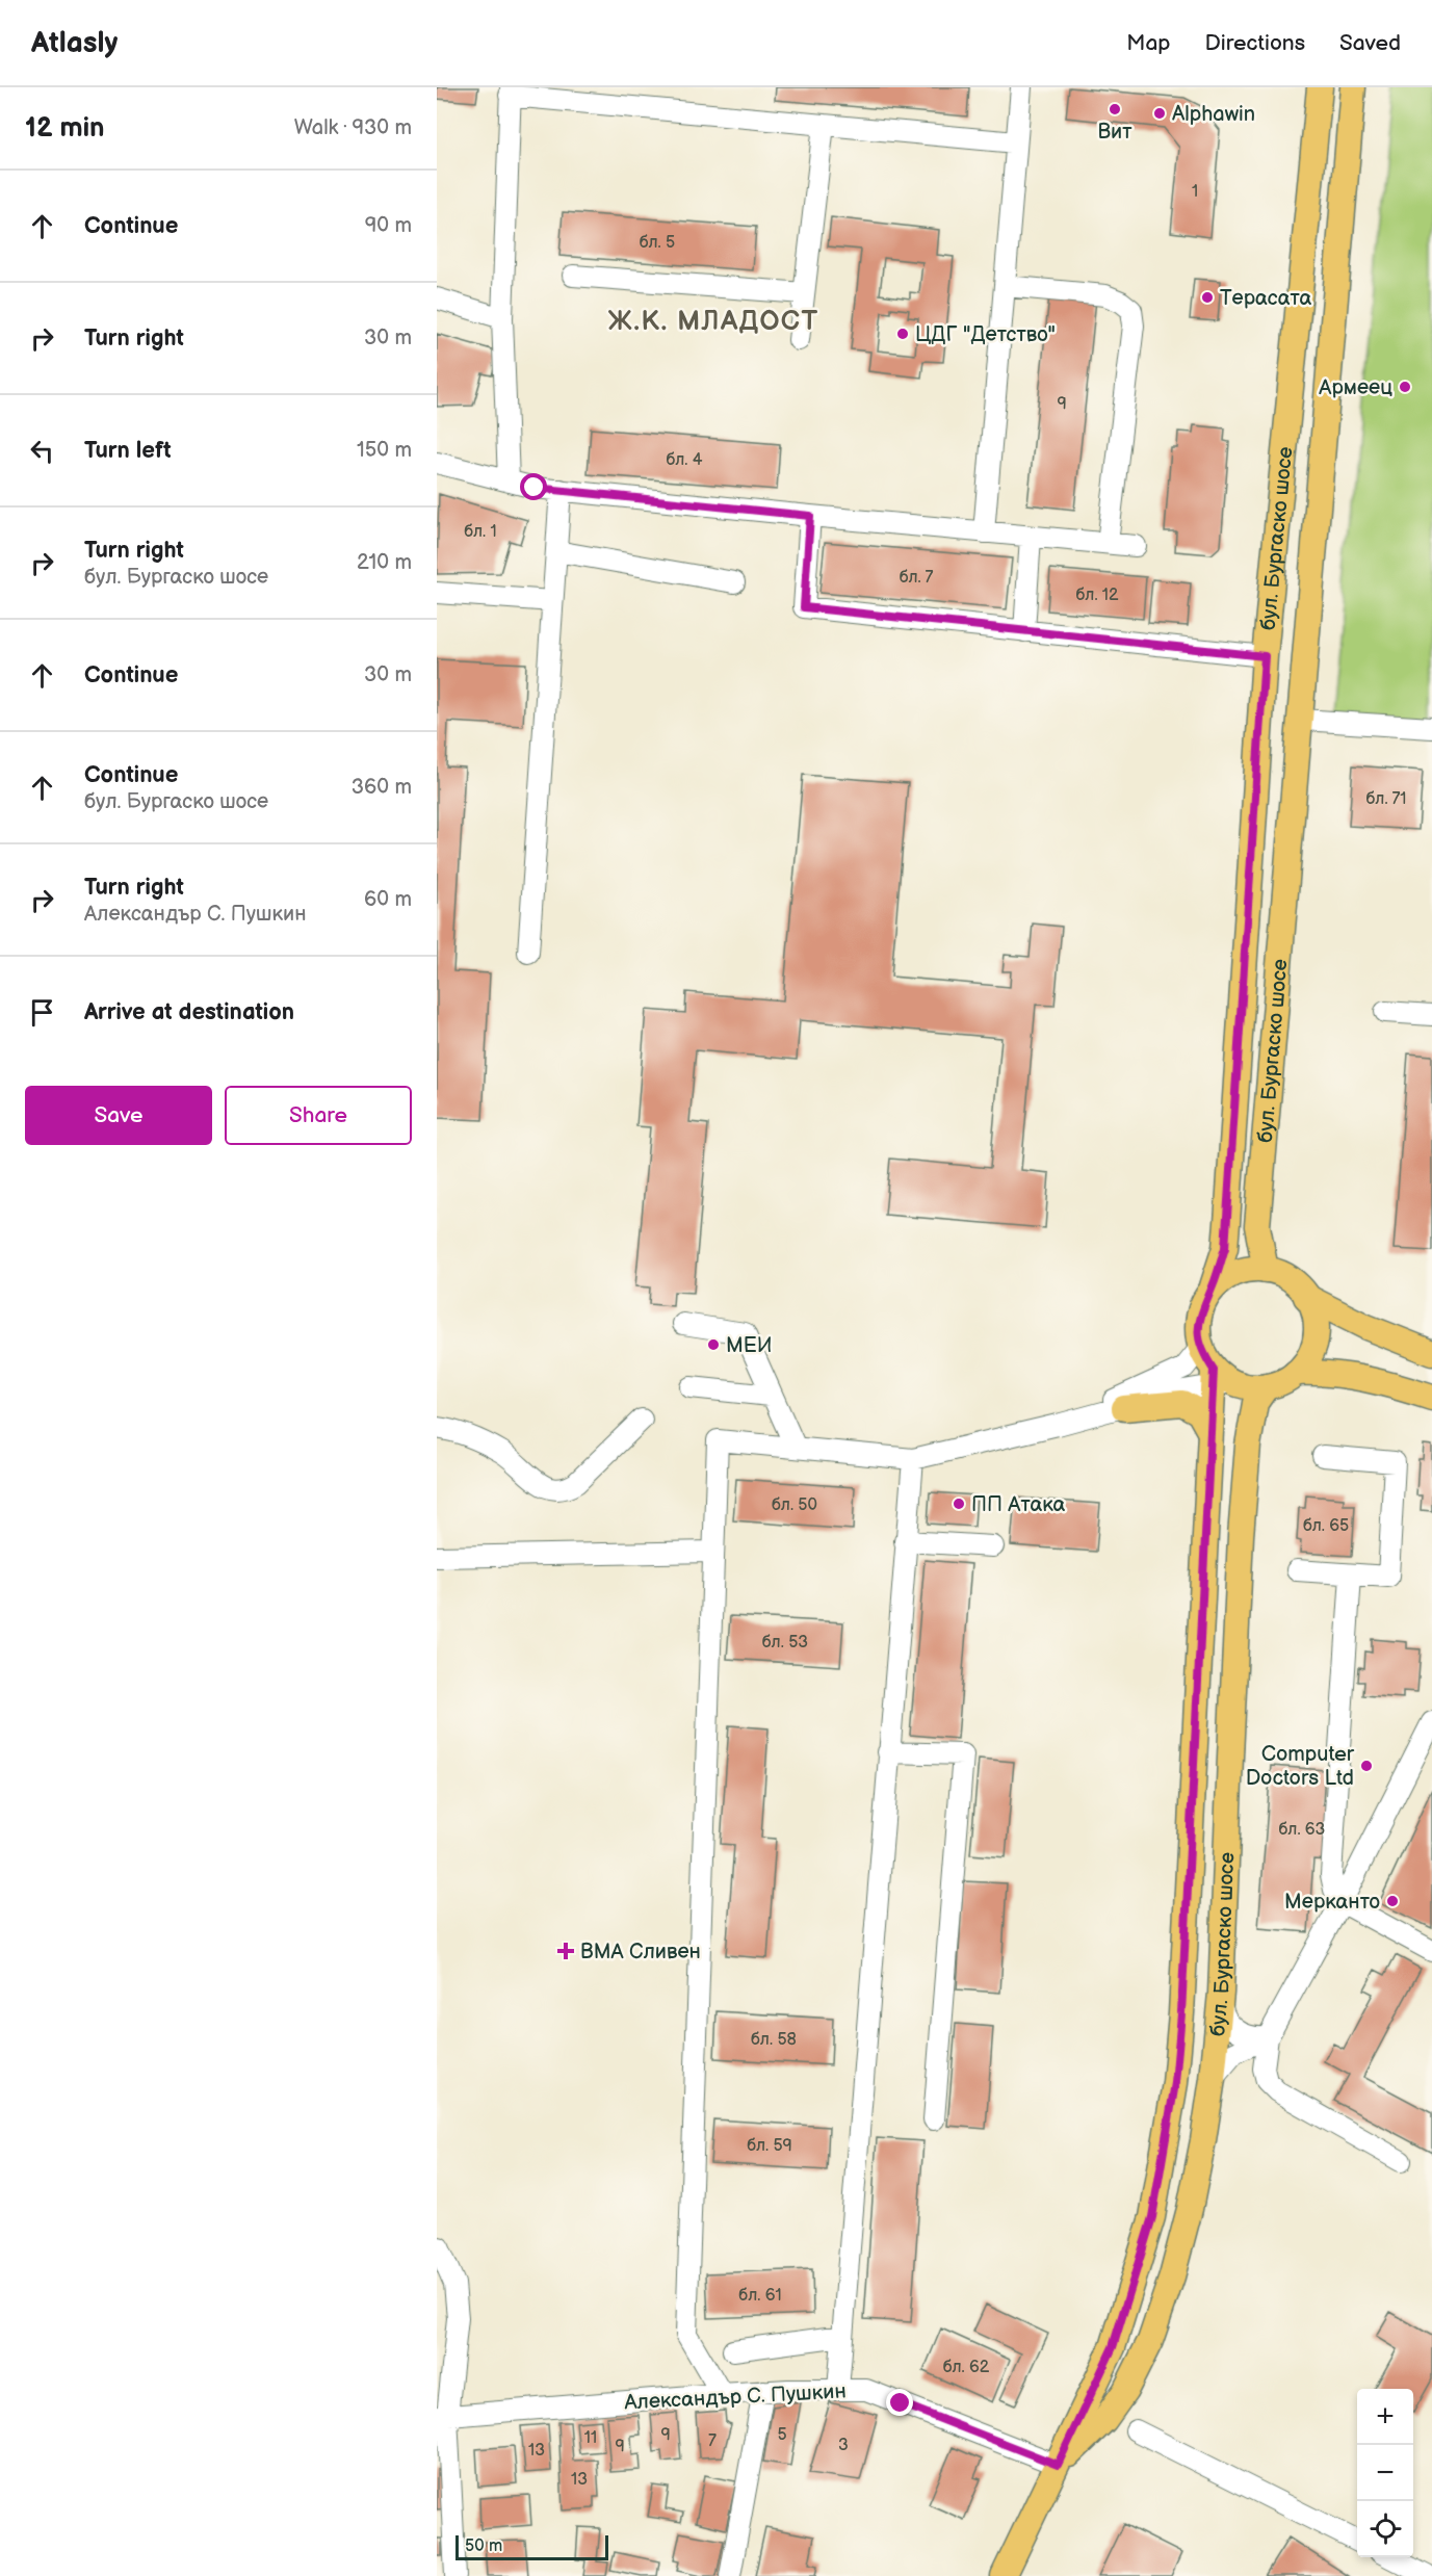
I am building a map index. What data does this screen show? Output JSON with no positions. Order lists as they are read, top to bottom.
{
  "streets": {
    "main road": ["бул. Бургаско шосе"],
    "street": ["Александър С. Пушкин"]
  },
  "crossings": [
    ["бул. Бургаско шосе", "Александър С. Пушкин"]
  ],
  "districts": ["Ж.К. МЛАДОСТ"],
  "places": {
    "other": [
      "Вит",
      "Alphawin",
      "Терасата",
      "ЦДГ \"Детство\"",
      "Армеец",
      "МЕИ",
      "ПП Атака",
      "Computer Doctors Ltd",
      "Мерканто"
    ],
    "health": ["ВМА Сливен"]
  },
  "house_numbers": [
    "1",
    "бл. 5",
    "9",
    "бл. 4",
    "бл. 1",
    "бл. 7",
    "бл. 12",
    "бл. 71",
    "бл. 50",
    "бл. 65",
    "бл. 53",
    "бл. 63",
    "бл. 58",
    "бл. 59",
    "бл. 61",
    "бл. 62",
    "9",
    "5",
    "11",
    "7",
    "3",
    "9",
    "13",
    "13"
  ],
  "scale_bar": "50 m",
  "page": {
    "header": "Atlasly",
    "nav": ["Map", "Directions", "Saved"],
    "heading": ["12 min", "Walk · 930 m"],
    "list": [
      ["Continue", "90 m"],
      ["Turn right", "30 m"],
      ["Turn left", "150 m"],
      ["Turn right", "бул. Бургаско шосе", "210 m"],
      ["Continue", "30 m"],
      ["Continue", "бул. Бургаско шосе", "360 m"],
      ["Turn right", "Александър С. Пушкин", "60 m"],
      "Arrive at destination"
    ],
    "buttons": ["Save", "Share"],
    "map_buttons": ["+", "−"],
    "scale": "50 m"
  }
}
